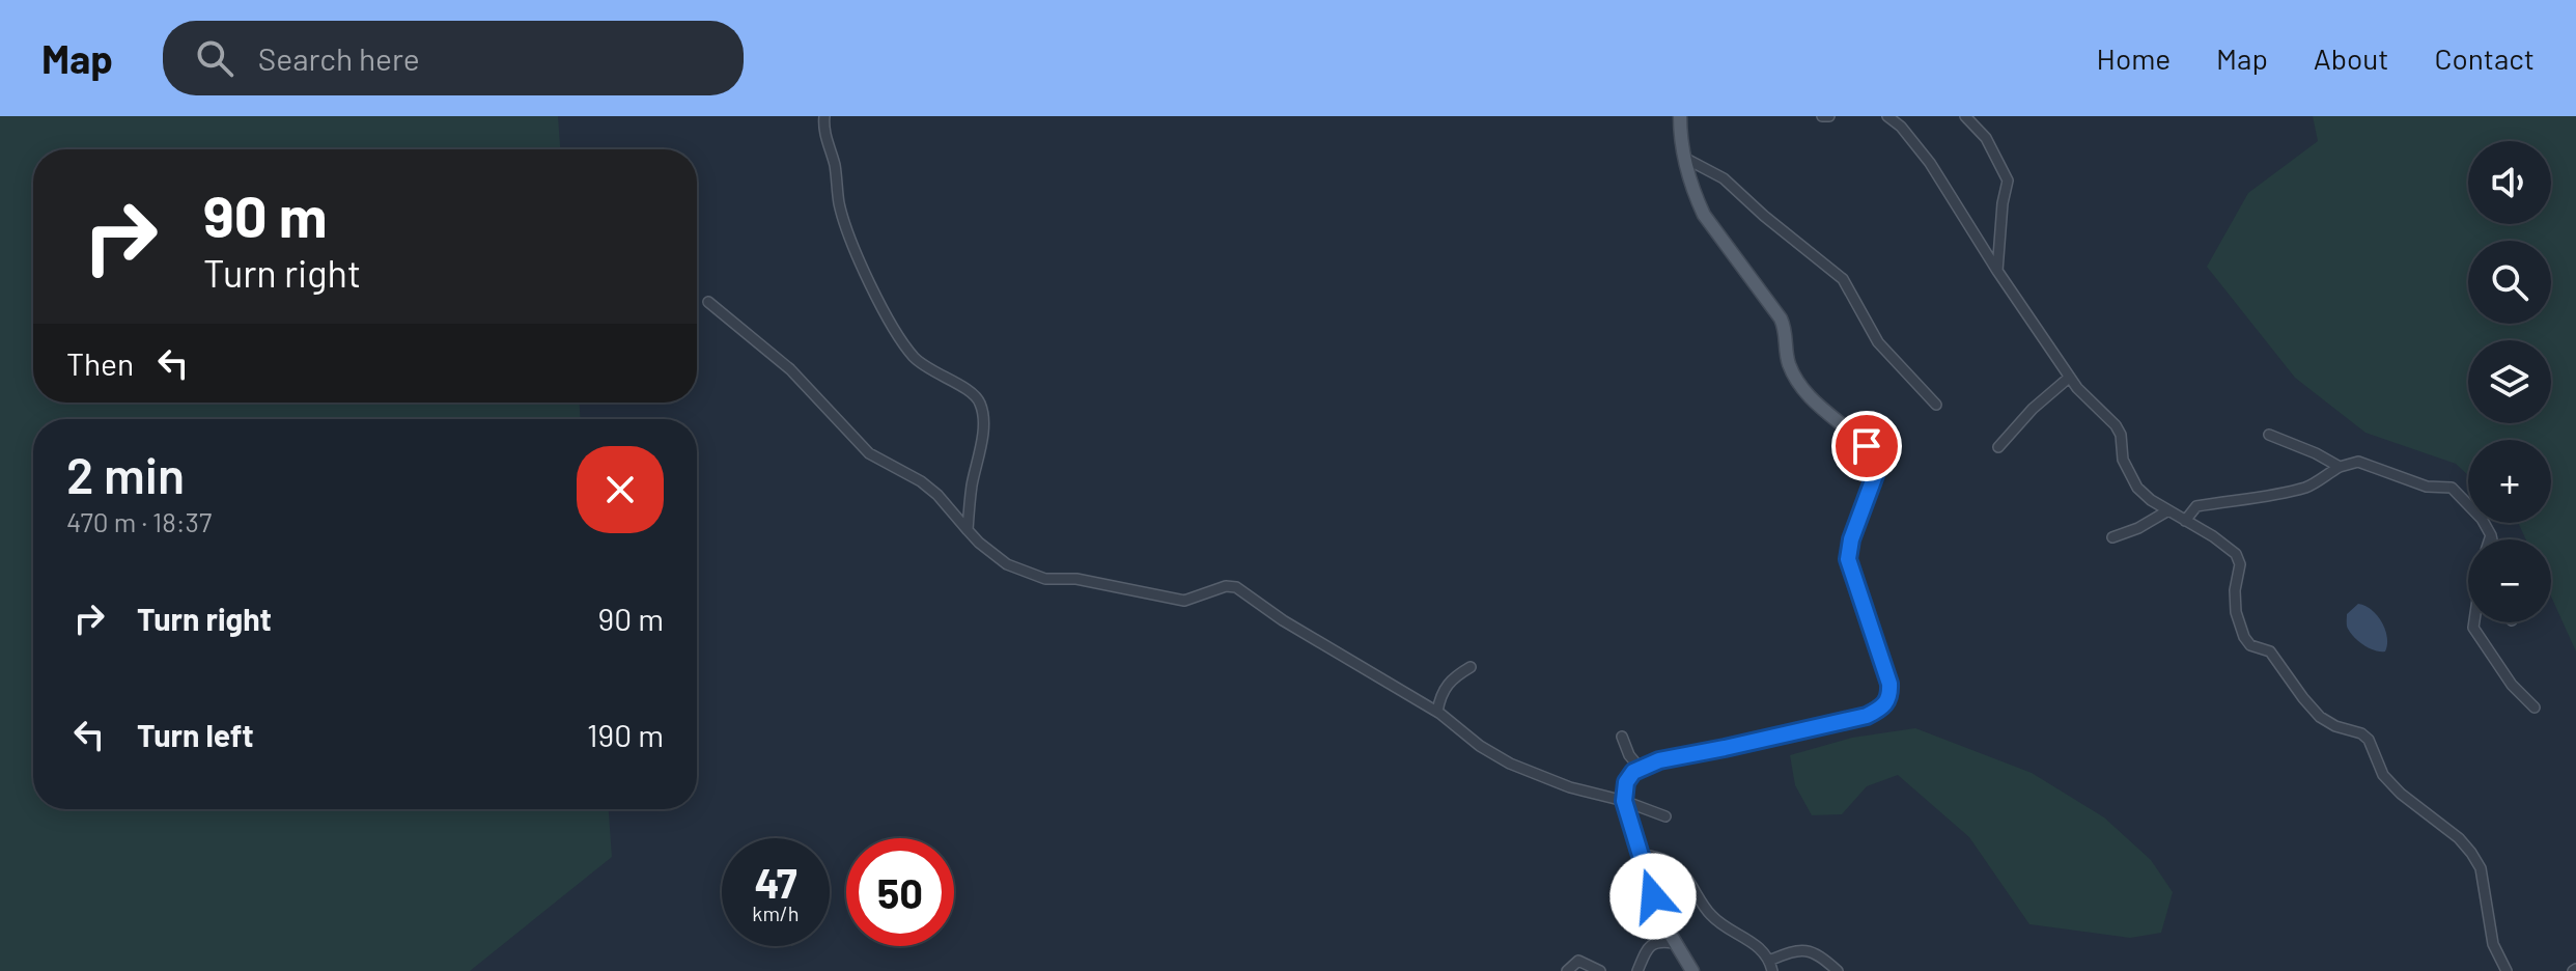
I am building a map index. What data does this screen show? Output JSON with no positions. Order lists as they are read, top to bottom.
{
  "page": {
    "header": "Map",
    "search": "Search here",
    "nav": [
      "Home",
      "Map",
      "About",
      "Contact"
    ],
    "map_buttons": ["+", "−"],
    "turn": ["90 m", "Turn right"],
    "then": "Then",
    "heading": ["2 min", "470 m · 18:37"],
    "list": [
      {
        "name": "Turn right",
        "value": "90 m"
      },
      {
        "name": "Turn left",
        "value": "190 m"
      }
    ],
    "speed": "47 km/h",
    "limit": "50"
  }
}
